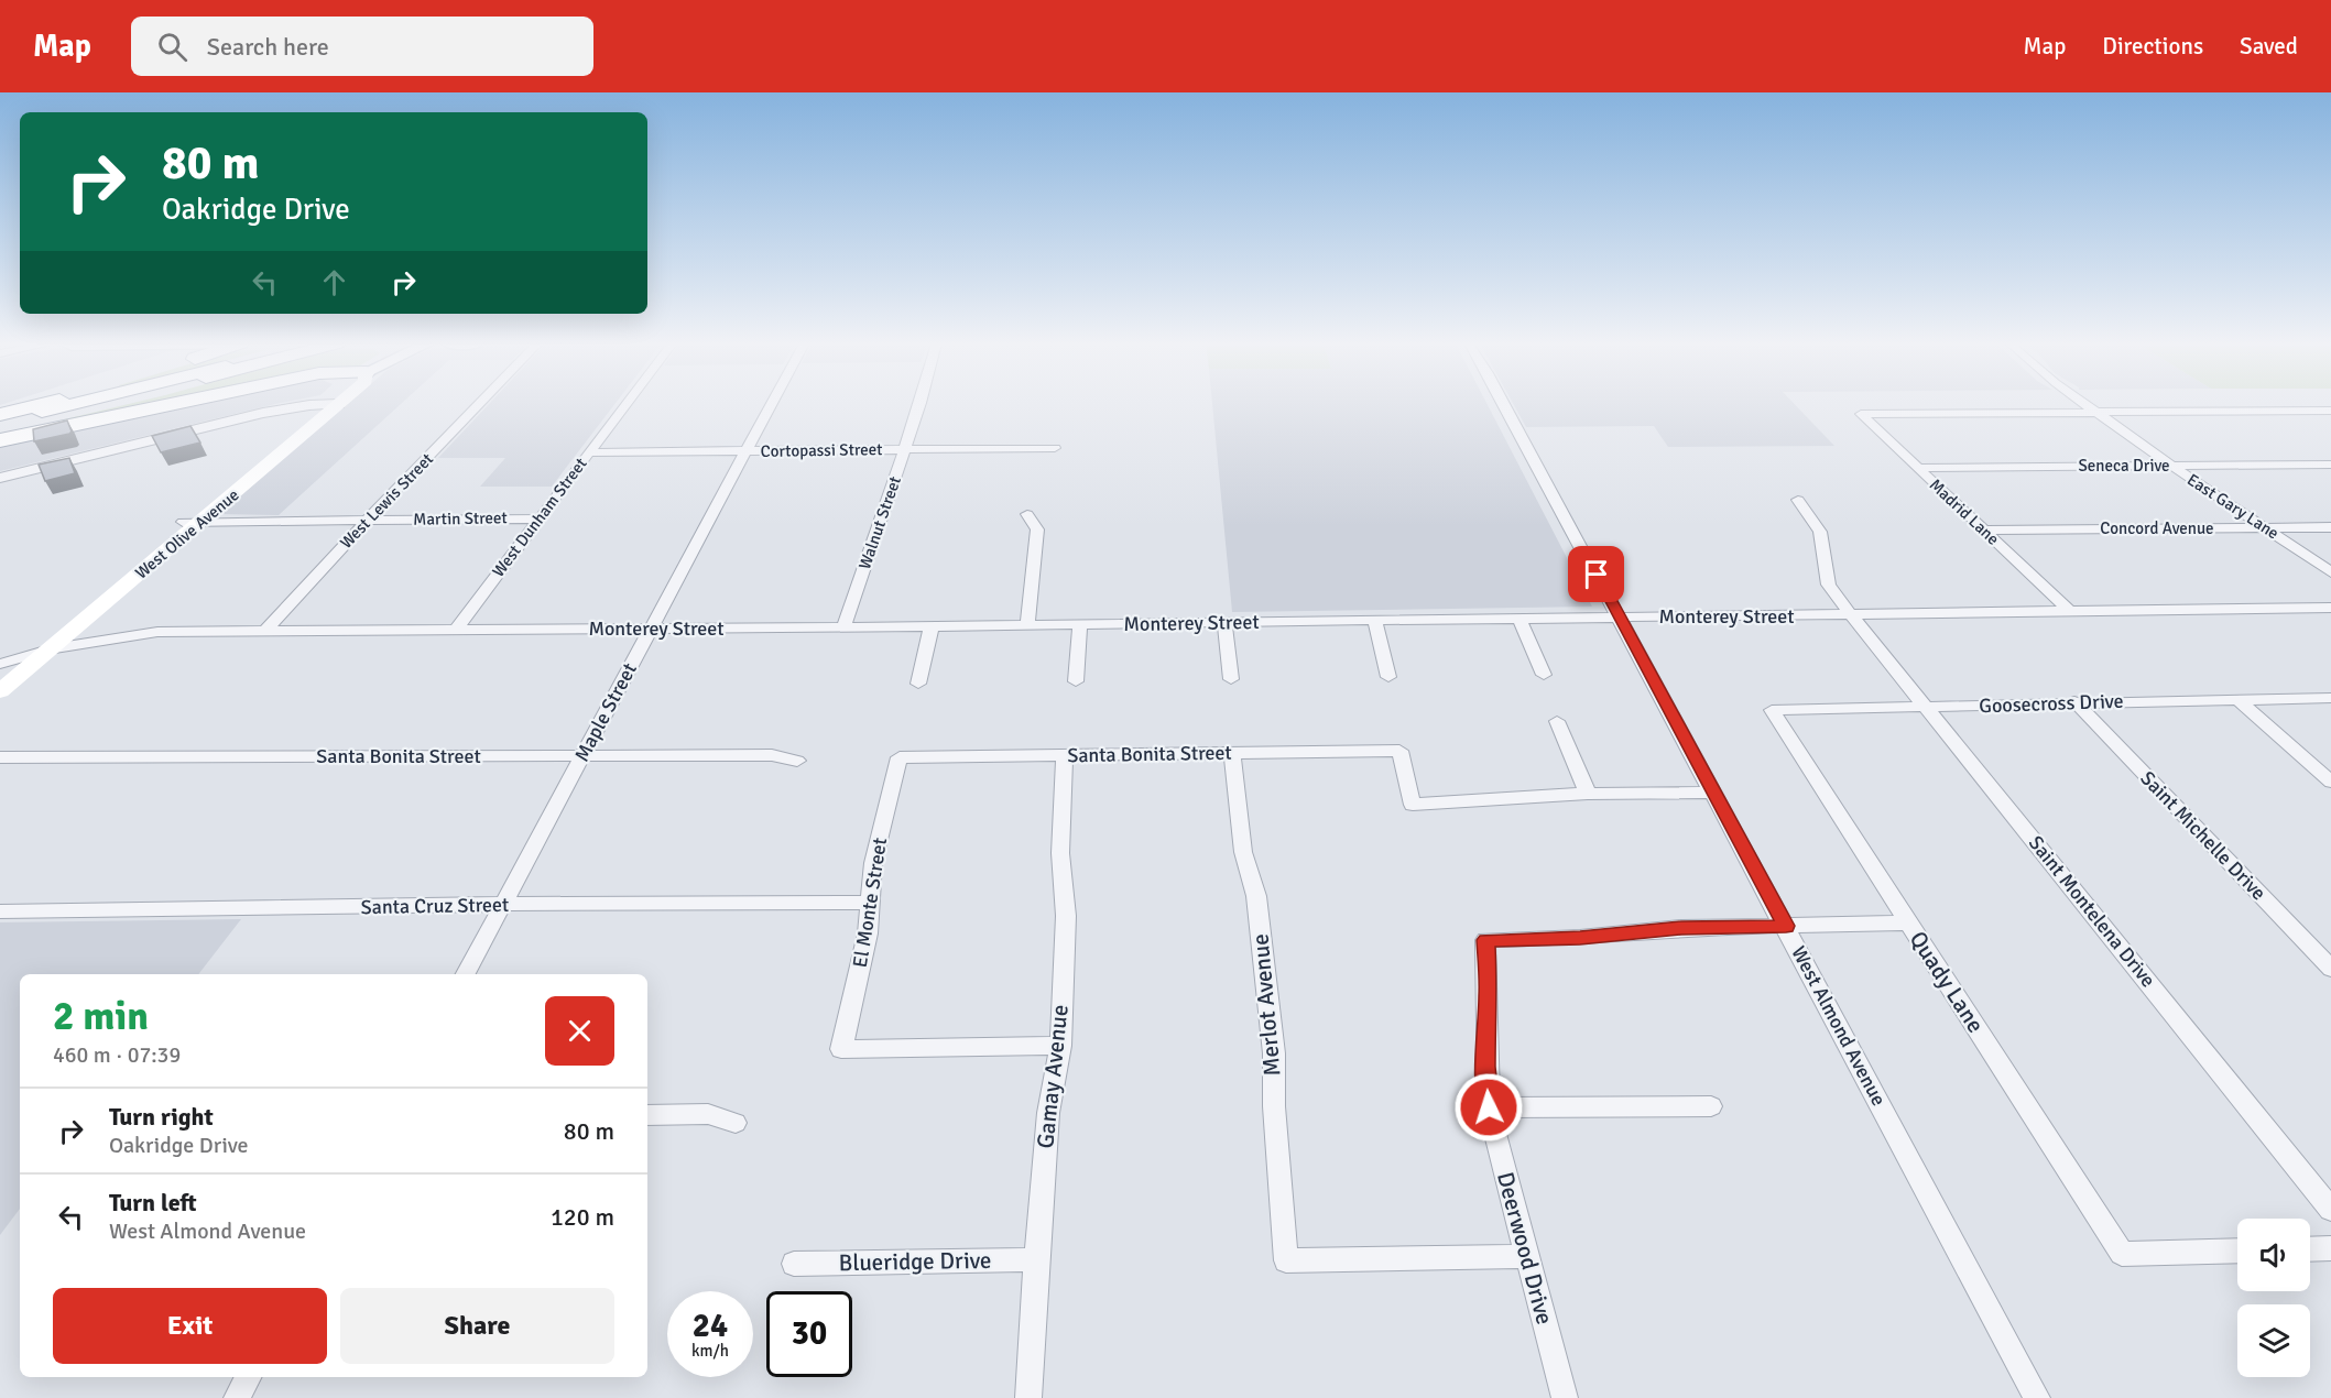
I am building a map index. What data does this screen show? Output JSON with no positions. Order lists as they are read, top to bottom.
{
  "streets": {
    "main road": ["West Olive Avenue"],
    "street": [
      "Cortopassi Street",
      "Seneca Drive",
      "West Lewis Street",
      "East Gary Lane",
      "Madrid Lane",
      "West Dunham Street",
      "Martin Street",
      "Walnut Street",
      "Concord Avenue",
      "Monterey Street",
      "Goosecross Drive",
      "Maple Street",
      "Santa Bonita Street",
      "Saint Michelle Drive",
      "El Monte Street",
      "Santa Cruz Street",
      "Saint Montelena Drive",
      "Quady Lane",
      "Merlot Avenue",
      "West Almond Avenue",
      "Gamay Avenue",
      "Deerwood Drive",
      "Blueridge Drive"
    ]
  },
  "crossings": [
    ["Cortopassi Street", "West Dunham Street"],
    ["Cortopassi Street", "Walnut Street"],
    ["Cortopassi Street", "Maple Street"],
    ["Seneca Drive", "East Gary Lane"],
    ["Seneca Drive", "Madrid Lane"],
    ["West Lewis Street", "Martin Street"],
    ["West Lewis Street", "Monterey Street"],
    ["East Gary Lane", "Madrid Lane"],
    ["East Gary Lane", "Concord Avenue"],
    ["Madrid Lane", "Concord Avenue"],
    ["Madrid Lane", "Monterey Street"],
    ["West Dunham Street", "Martin Street"],
    ["West Dunham Street", "Monterey Street"],
    ["Martin Street", "West Olive Avenue"],
    ["Walnut Street", "Monterey Street"],
    ["West Olive Avenue", "Monterey Street"],
    ["Monterey Street", "Maple Street"],
    ["Monterey Street", "Saint Montelena Drive"],
    ["Monterey Street", "West Almond Avenue"],
    ["Goosecross Drive", "Saint Michelle Drive"],
    ["Goosecross Drive", "Saint Montelena Drive"],
    ["Goosecross Drive", "Quady Lane"],
    ["Maple Street", "Santa Bonita Street"],
    ["Maple Street", "Santa Cruz Street"],
    ["Santa Bonita Street", "El Monte Street"],
    ["Santa Bonita Street", "Merlot Avenue"],
    ["Santa Bonita Street", "Gamay Avenue"],
    ["El Monte Street", "Santa Cruz Street"],
    ["El Monte Street", "Gamay Avenue"],
    ["Merlot Avenue", "Deerwood Drive"],
    ["West Almond Avenue", "Deerwood Drive"],
    ["Gamay Avenue", "Blueridge Drive"]
  ],
  "page": {
    "header": "Map",
    "search": "Search here",
    "nav": ["Map", "Directions", "Saved"],
    "turn": ["80 m", "Oakridge Drive"],
    "heading": ["2 min", "460 m · 07:39"],
    "list": [
      {
        "name": "Turn right",
        "note": "Oakridge Drive",
        "value": "80 m"
      },
      {
        "name": "Turn left",
        "note": "West Almond Avenue",
        "value": "120 m"
      }
    ],
    "buttons": ["Exit", "Share"],
    "speed": "24 km/h",
    "limit": "30"
  }
}
